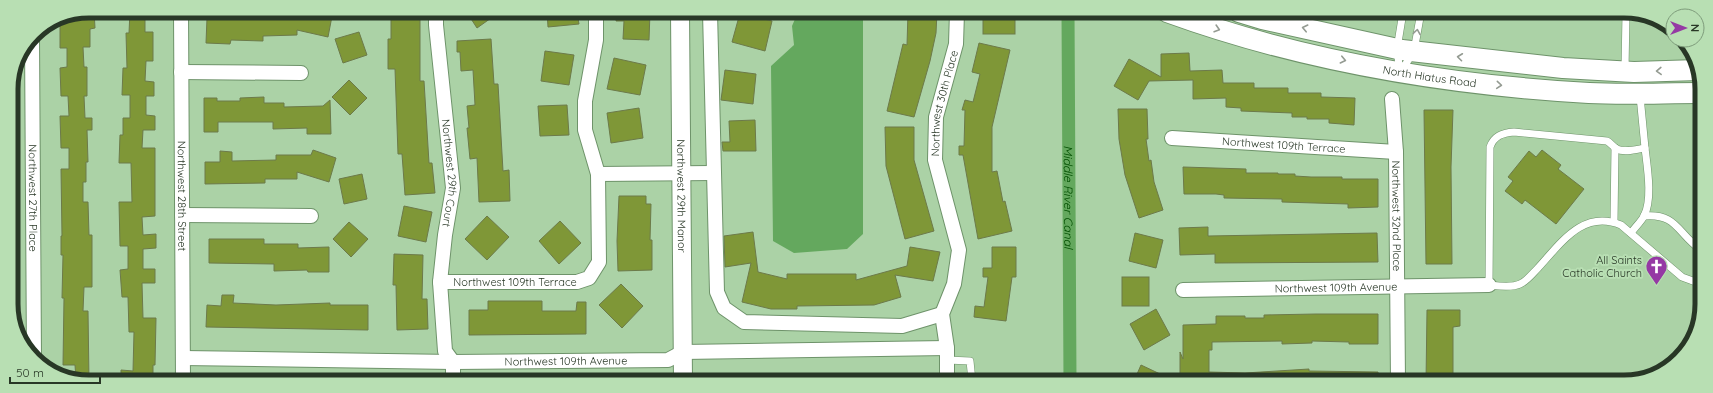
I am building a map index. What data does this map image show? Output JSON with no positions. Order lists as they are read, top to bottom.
{
  "streets": {
    "main road": ["North Hiatus Road"],
    "street": [
      "Northwest 30th Place",
      "Northwest 109th Terrace",
      "Northwest 29th Court",
      "Northwest 28th Street",
      "Northwest 29th Manor",
      "Northwest 27th Place",
      "Northwest 32nd Place",
      "Northwest 109th Avenue"
    ]
  },
  "crossings": [
    ["Northwest 109th Terrace", "Northwest 29th Court"],
    ["Northwest 109th Terrace", "Northwest 32nd Place"],
    ["Northwest 29th Court", "Northwest 109th Avenue"],
    ["Northwest 28th Street", "Northwest 109th Avenue"],
    ["Northwest 29th Manor", "Northwest 109th Avenue"],
    ["Northwest 32nd Place", "Northwest 109th Avenue"]
  ],
  "water": ["Middle River Canal"],
  "places": {
    "church": ["All Saints Catholic Church"]
  },
  "scale_bar": "50 m",
  "north": "right"
}
